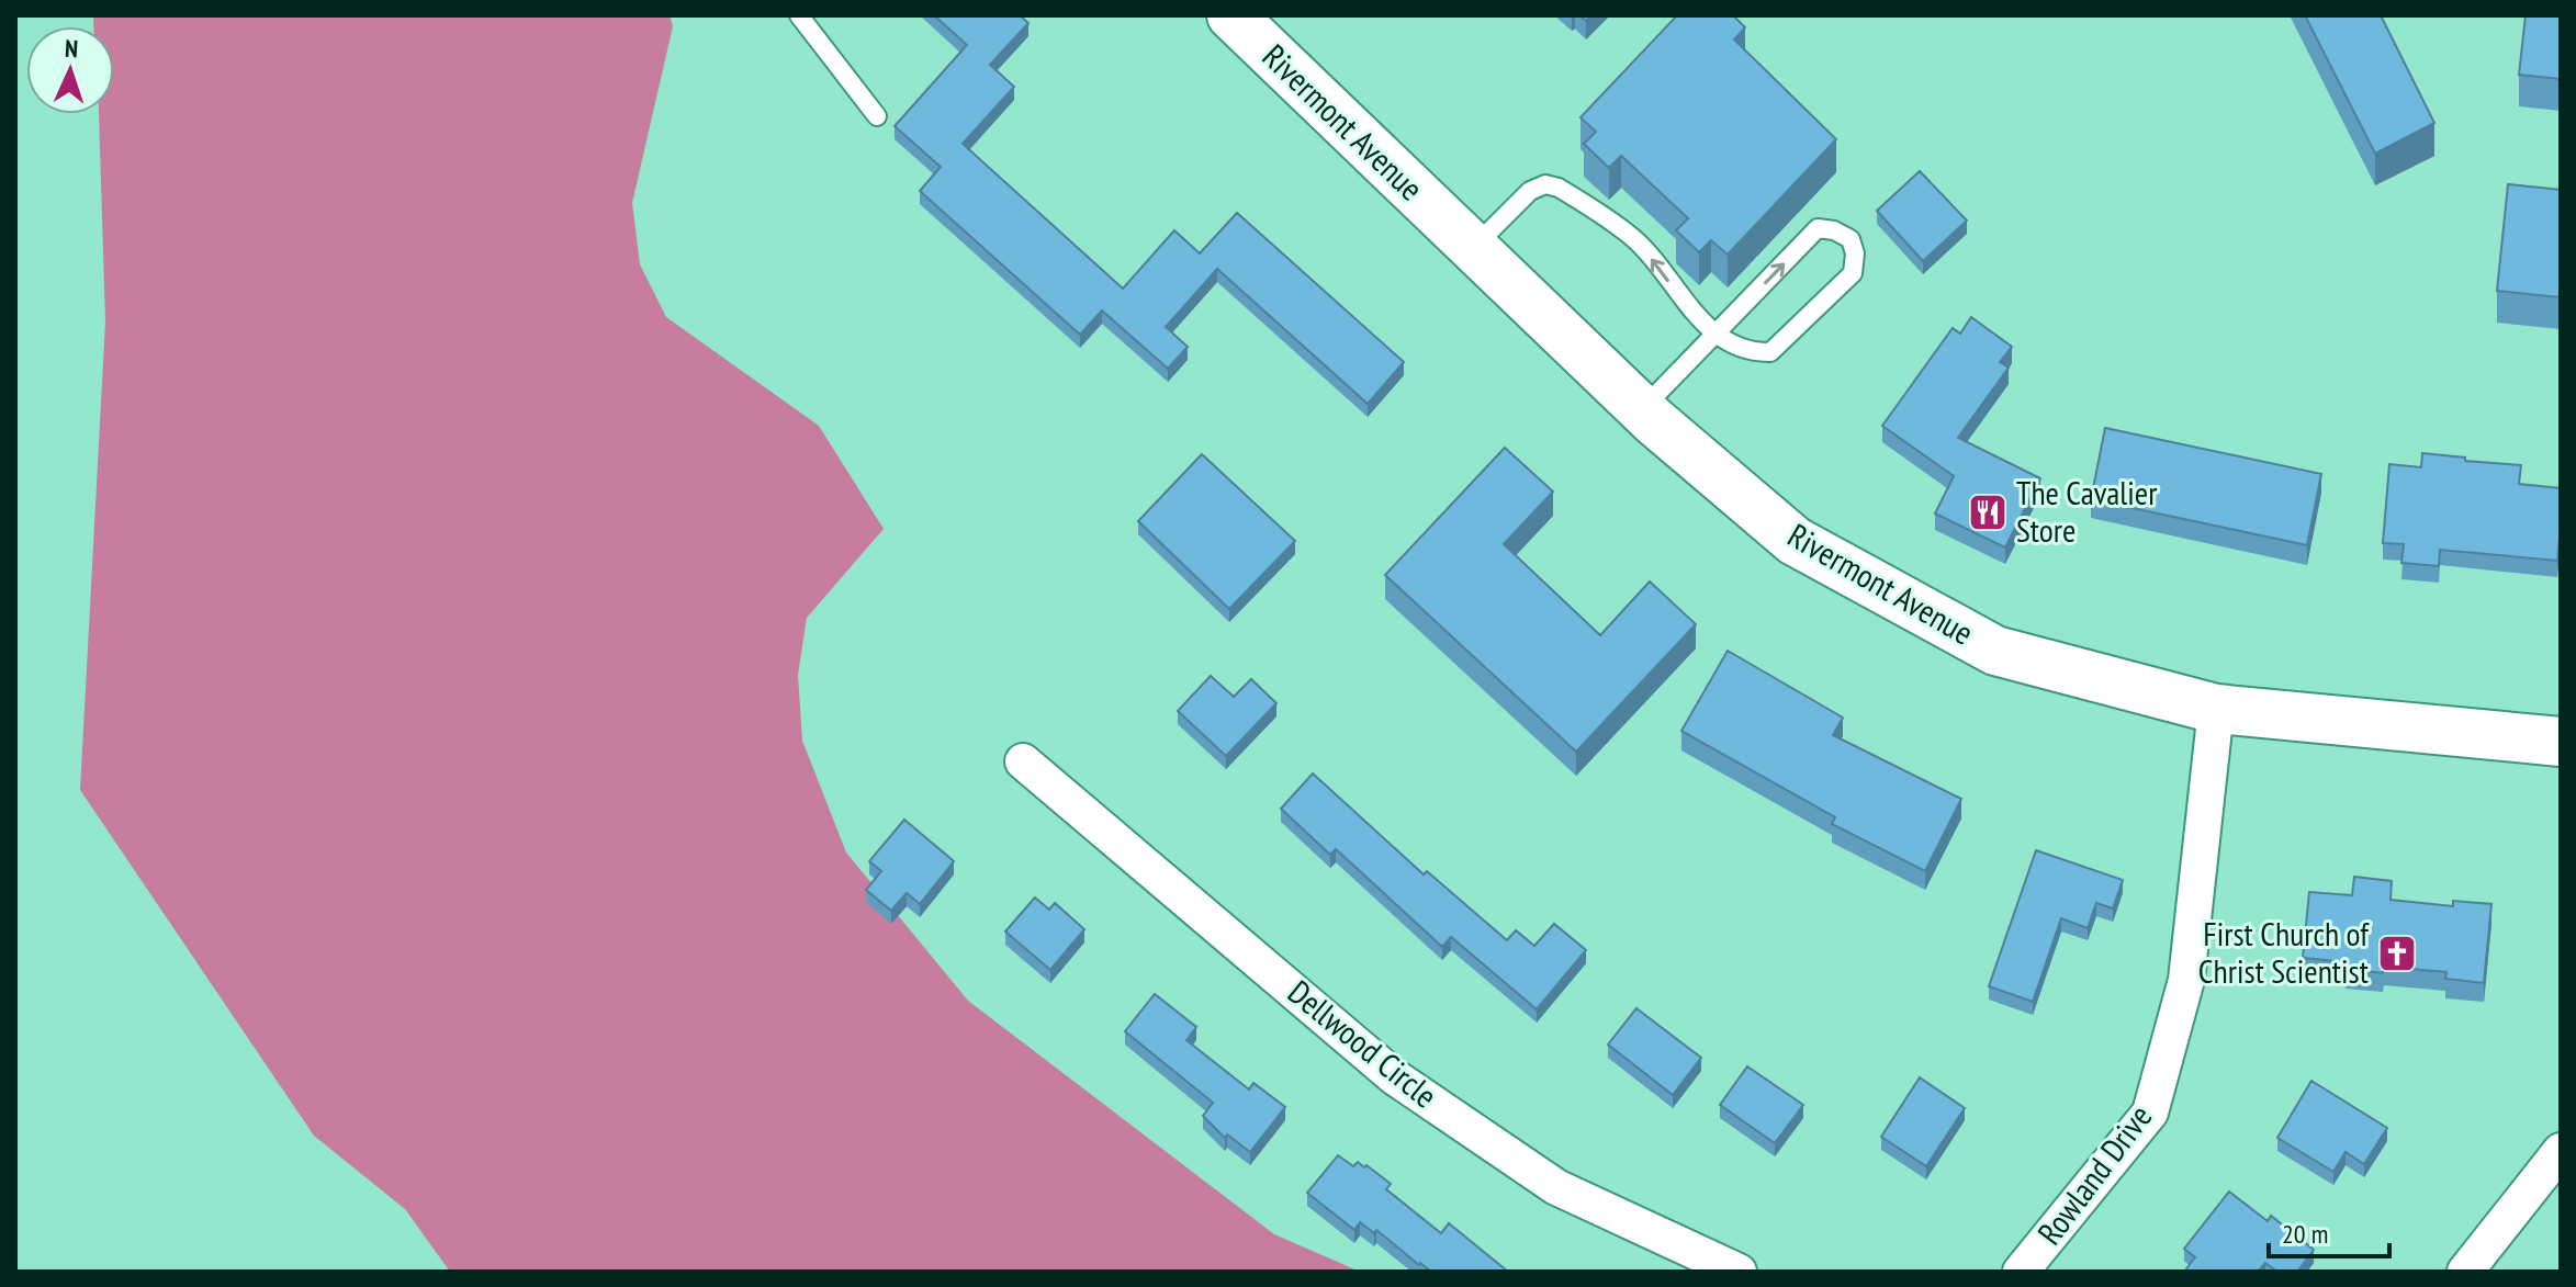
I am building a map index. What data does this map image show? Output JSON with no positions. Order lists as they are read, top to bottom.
{
  "streets": {
    "main road": ["Rivermont Avenue"],
    "street": ["Dellwood Circle", "Rowland Drive"]
  },
  "crossings": [
    ["Rivermont Avenue", "Rowland Drive"]
  ],
  "places": {
    "restaurant": ["The Cavalier Store"],
    "church": ["First Church of Christ Scientist"]
  },
  "scale_bar": "20 m",
  "north": "top"
}
